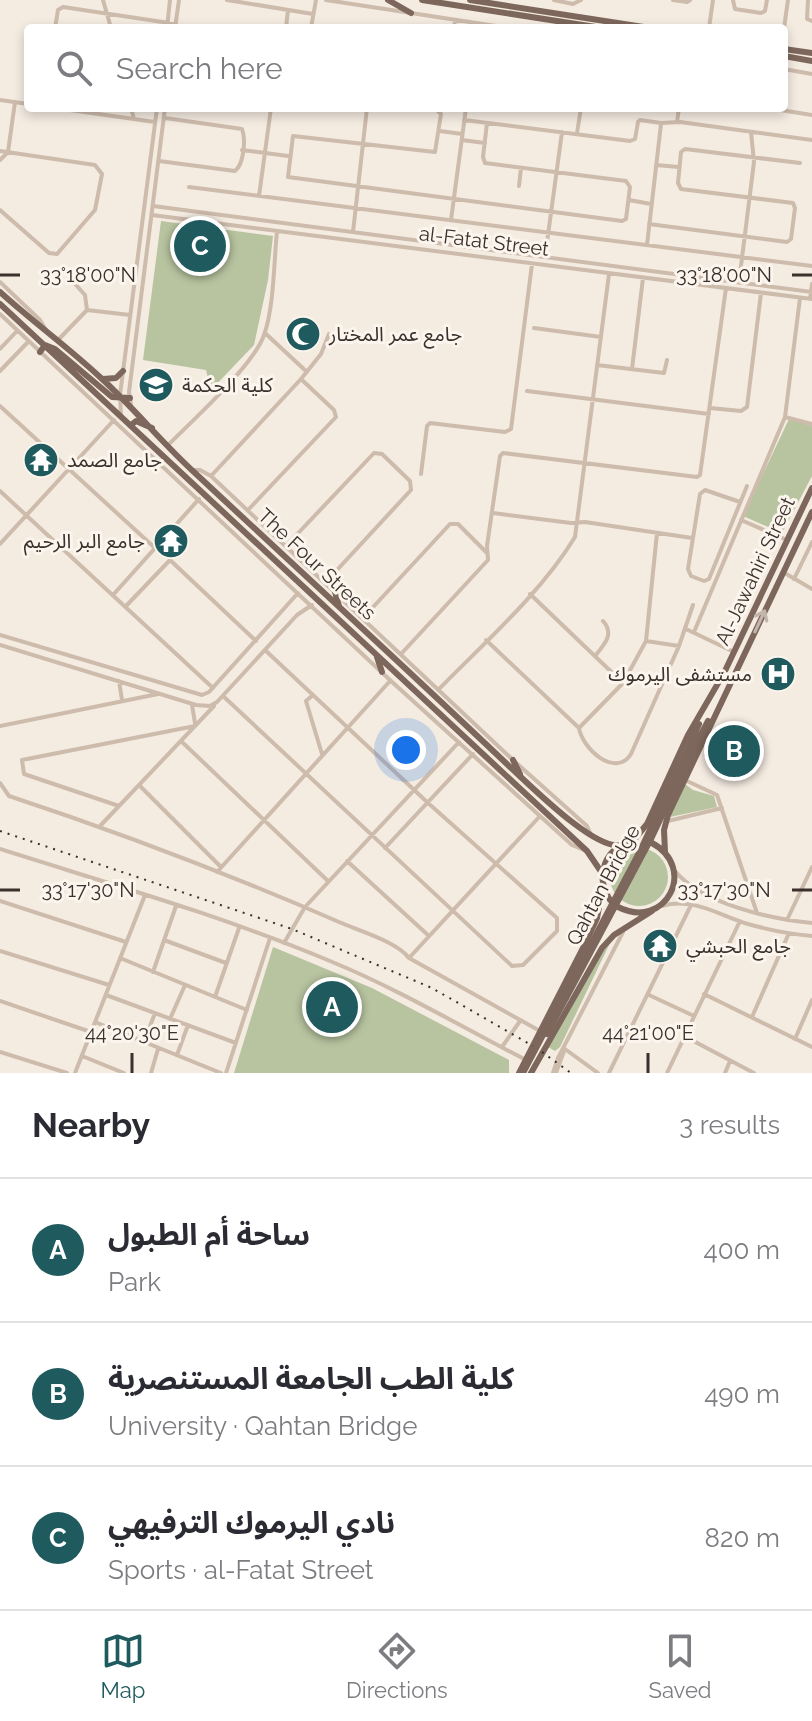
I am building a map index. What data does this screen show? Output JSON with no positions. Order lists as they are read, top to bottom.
{
  "streets": {
    "main road": ["The Four Streets", "Al-Jawahiri Street", "Qahtan Bridge"],
    "street": ["al-Fatat Street"]
  },
  "crossings": [
    ["Al-Jawahiri Street", "Qahtan Bridge"]
  ],
  "places": {
    "mosque": ["جامع عمر المختار"],
    "school or university": ["كلية الحكمة"],
    "temple": ["جامع الصمد", "جامع البر الرحيم", "جامع الحبشي"],
    "hospital": ["مستشفى اليرموك"]
  },
  "page": {
    "search": "Search here",
    "pins": ["C", "B", "A"],
    "heading": ["Nearby", "3 results"],
    "list": [
      {
        "mark": "A",
        "name": "ساحة أم الطبول",
        "note": "Park",
        "value": "400 m"
      },
      {
        "mark": "B",
        "name": "كلية الطب الجامعة المستنصرية",
        "note": "University · Qahtan Bridge",
        "value": "490 m"
      },
      {
        "mark": "C",
        "name": "نادي اليرموك الترفيهي",
        "note": "Sports · al-Fatat Street",
        "value": "820 m"
      }
    ],
    "nav": ["Map", "Directions", "Saved"]
  },
  "coordinates": [
    "33°18'00\"N",
    "33°17'30\"N",
    "44°20'30\"E",
    "44°21'00\"E"
  ]
}
